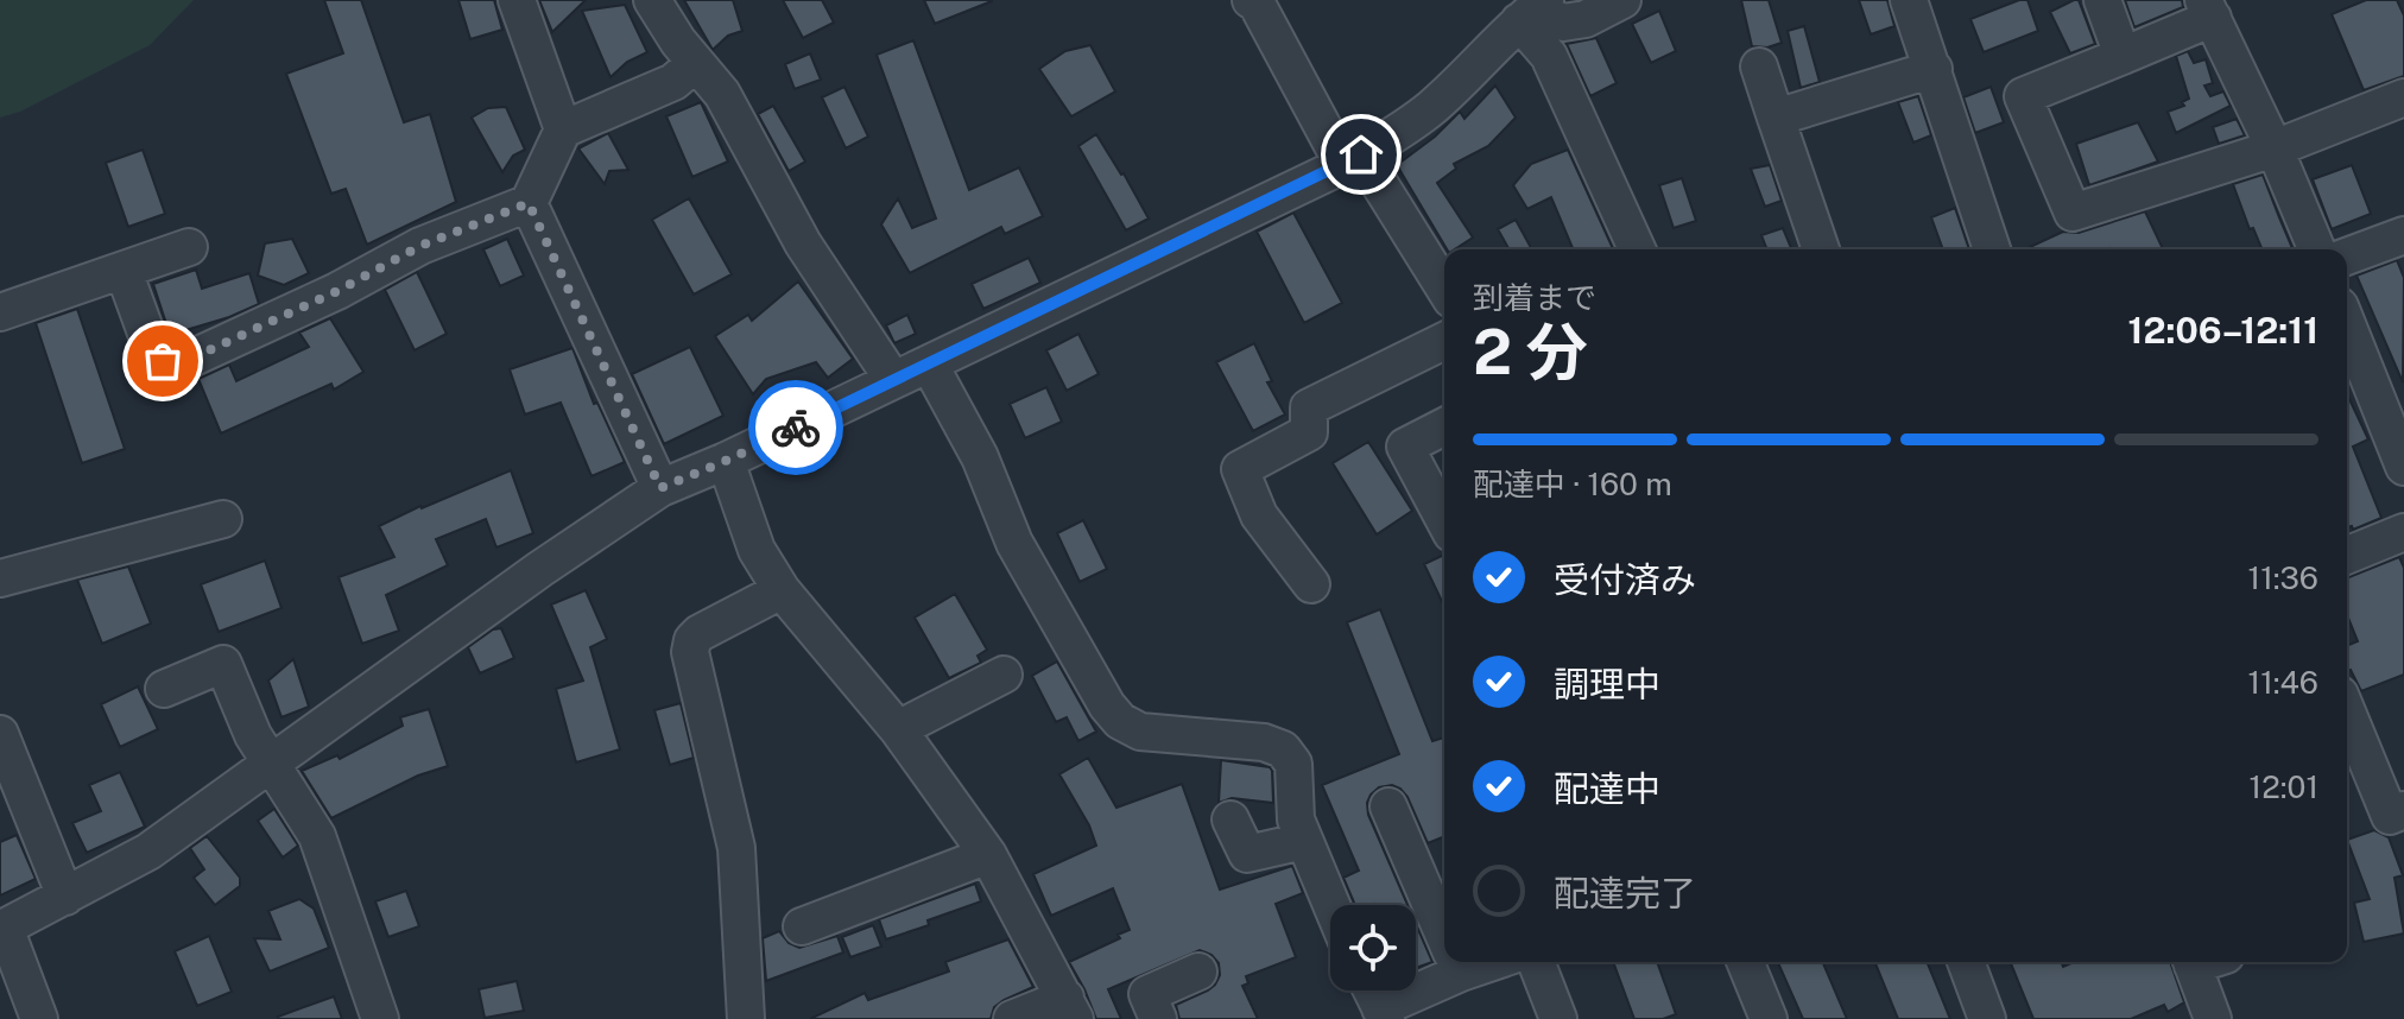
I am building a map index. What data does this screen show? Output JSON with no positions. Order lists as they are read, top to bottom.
{
  "page": {
    "heading": ["2 分", "到着まで", "12:06–12:11"],
    "bar": "配達中 · 160 m",
    "list": [
      ["受付済み", "11:36"],
      ["調理中", "11:46"],
      ["配達中", "12:01"],
      "配達完了"
    ]
  }
}
